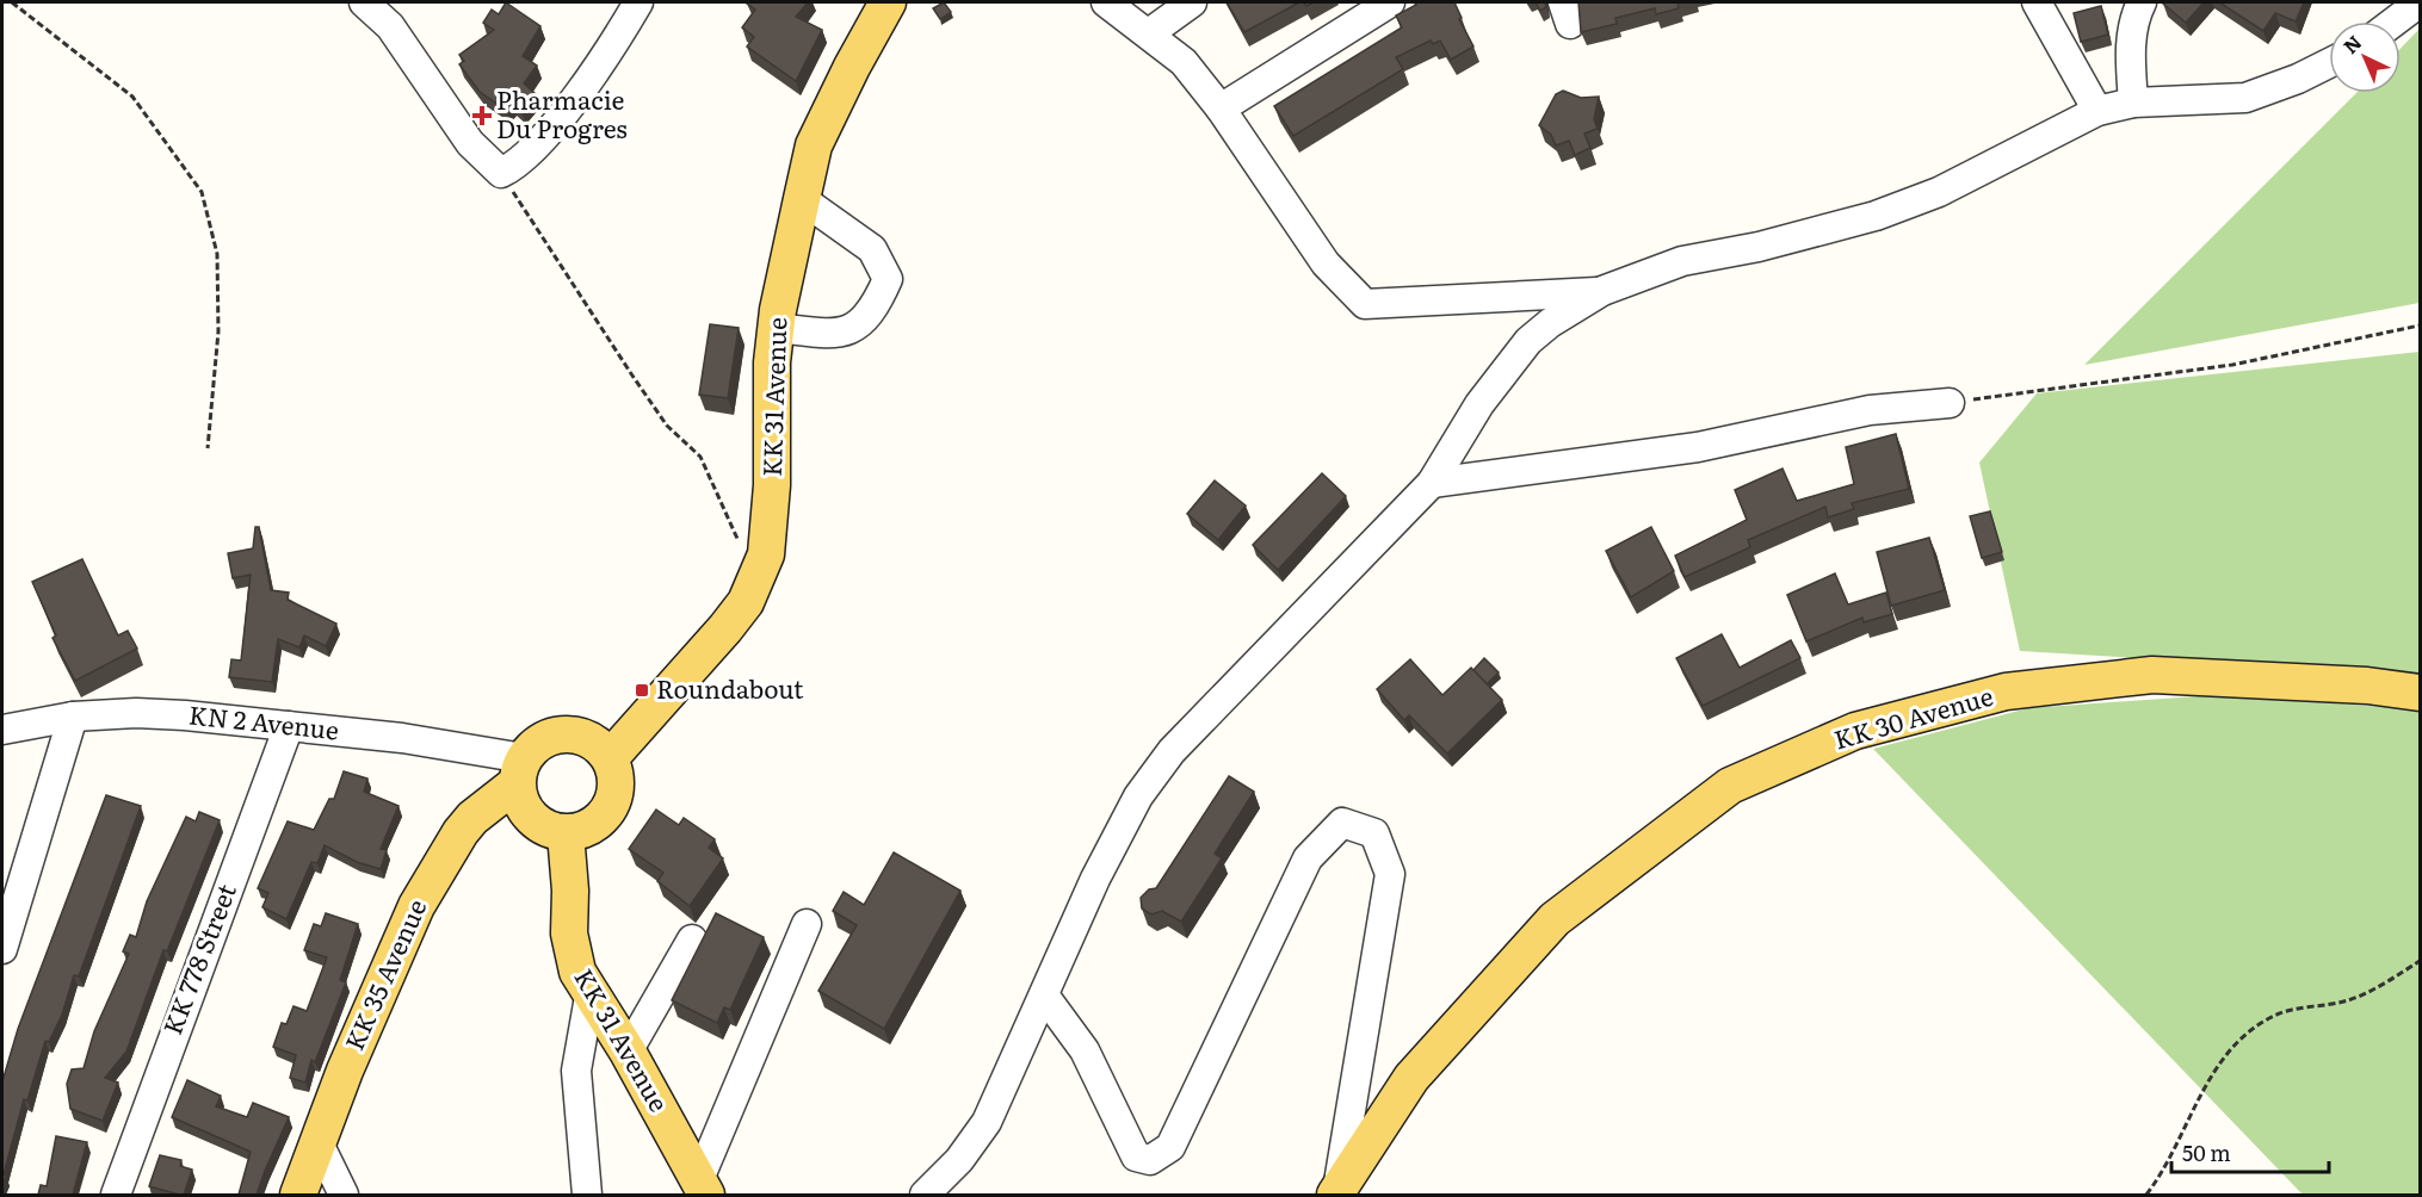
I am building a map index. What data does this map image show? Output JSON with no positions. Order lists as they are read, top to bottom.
{
  "streets": {
    "main road": ["KK 31 Avenue", "KK 30 Avenue", "KK 35 Avenue"],
    "street": ["KN 2 Avenue", "KK 778 Street"]
  },
  "crossings": [
    ["KK 31 Avenue", "KN 2 Avenue"],
    ["KK 31 Avenue", "KK 35 Avenue"],
    ["KN 2 Avenue", "KK 778 Street"],
    ["KN 2 Avenue", "KK 35 Avenue"]
  ],
  "places": {
    "health": ["Pharmacie Du Progres"],
    "transit": ["Roundabout"]
  },
  "scale_bar": "50 m",
  "north": "top left"
}
